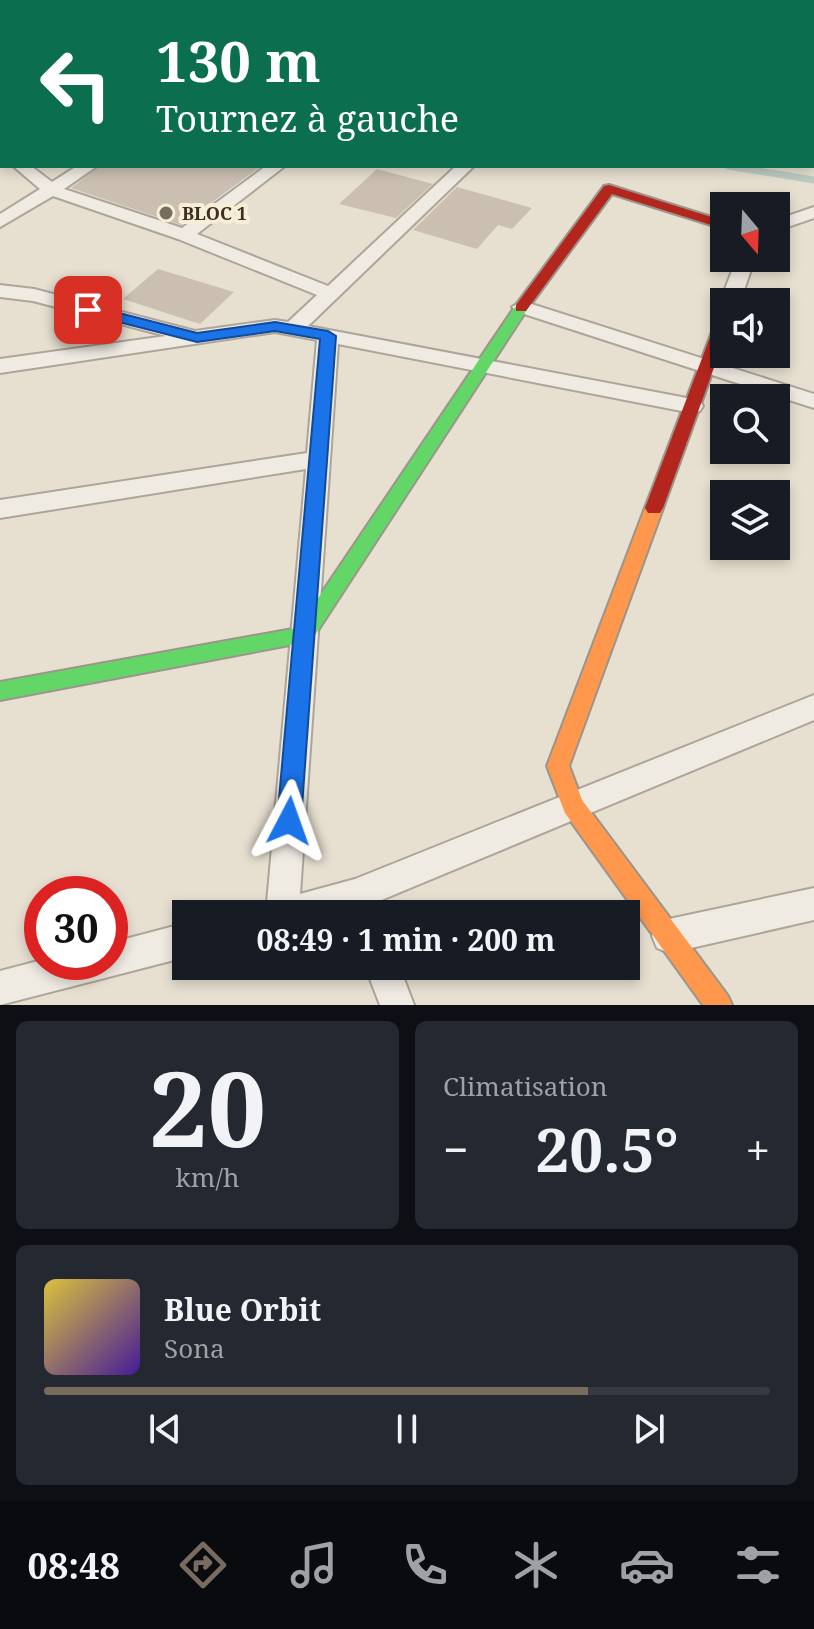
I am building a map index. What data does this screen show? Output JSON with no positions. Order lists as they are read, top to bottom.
{
  "places": ["BLOC 1"],
  "north": "bottom",
  "page": {
    "turn": ["130 m", "Tournez à gauche"],
    "limit": "30",
    "trip": "08:49 · 1 min · 200 m",
    "tile": [
      ["20", "km/h"],
      "Climatisation"
    ],
    "heat": ["−", "20.5°", "+"],
    "song": ["Blue Orbit", "Sona"],
    "tabs": "08:48"
  }
}
